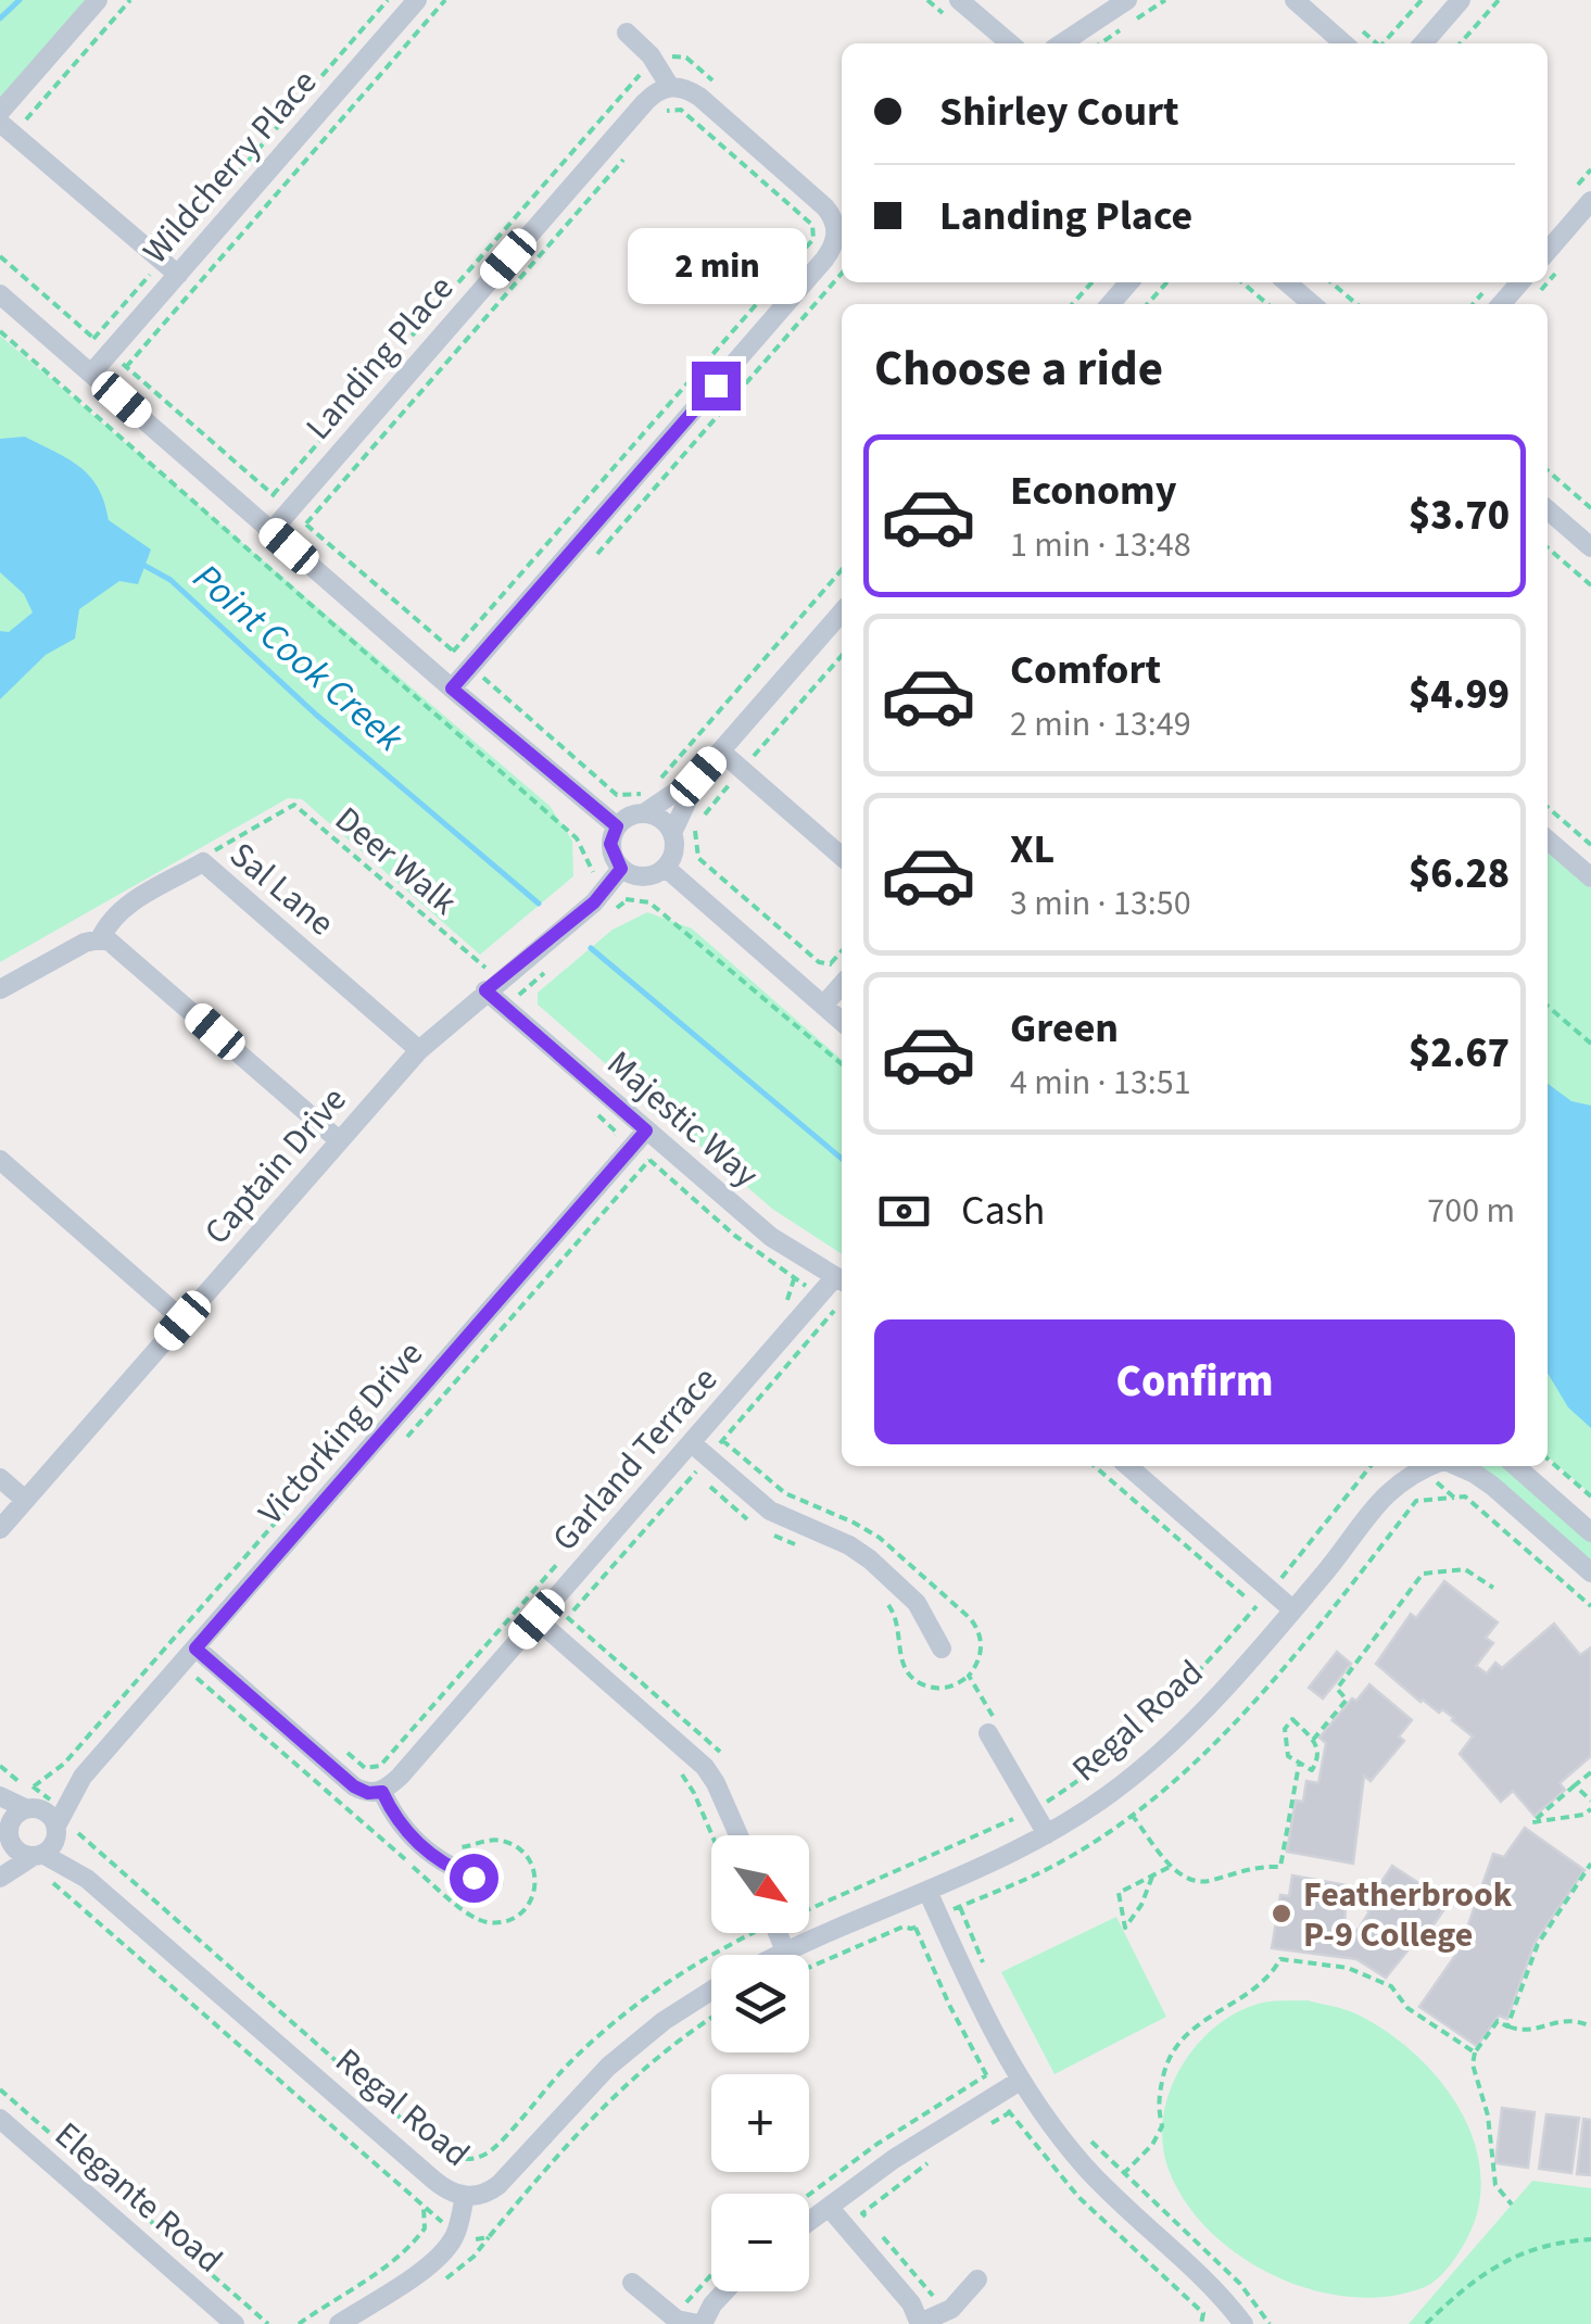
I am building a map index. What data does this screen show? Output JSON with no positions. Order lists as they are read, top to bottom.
{
  "streets": {
    "street": [
      "Wildcherry Place",
      "Landing Place",
      "Sal Lane",
      "Majestic Way",
      "Captain Drive",
      "Victorking Drive",
      "Garland Terrace",
      "Regal Road",
      "Elegante Road"
    ],
    "path": ["Deer Walk"]
  },
  "crossings": [
    ["Deer Walk", "Sal Lane"],
    ["Deer Walk", "Majestic Way"],
    ["Deer Walk", "Captain Drive"],
    ["Sal Lane", "Captain Drive"],
    ["Majestic Way", "Captain Drive"],
    ["Majestic Way", "Victorking Drive"],
    ["Majestic Way", "Garland Terrace"],
    ["Victorking Drive", "Regal Road"]
  ],
  "water": ["Point Cook Creek"],
  "places": ["Featherbrook P-9 College"],
  "north": "bottom right",
  "page": {
    "banner": ["Shirley Court", "Landing Place"],
    "bubble": "2 min",
    "heading": "Choose a ride",
    "list": [
      {
        "name": "Economy",
        "note": "1 min · 13:48",
        "value": "$3.70"
      },
      {
        "name": "Comfort",
        "note": "2 min · 13:49",
        "value": "$4.99"
      },
      {
        "name": "XL",
        "note": "3 min · 13:50",
        "value": "$6.28"
      },
      {
        "name": "Green",
        "note": "4 min · 13:51",
        "value": "$2.67"
      }
    ],
    "pay": ["Cash", "700 m"],
    "buttons": "Confirm",
    "map_buttons": ["+", "−"]
  }
}
